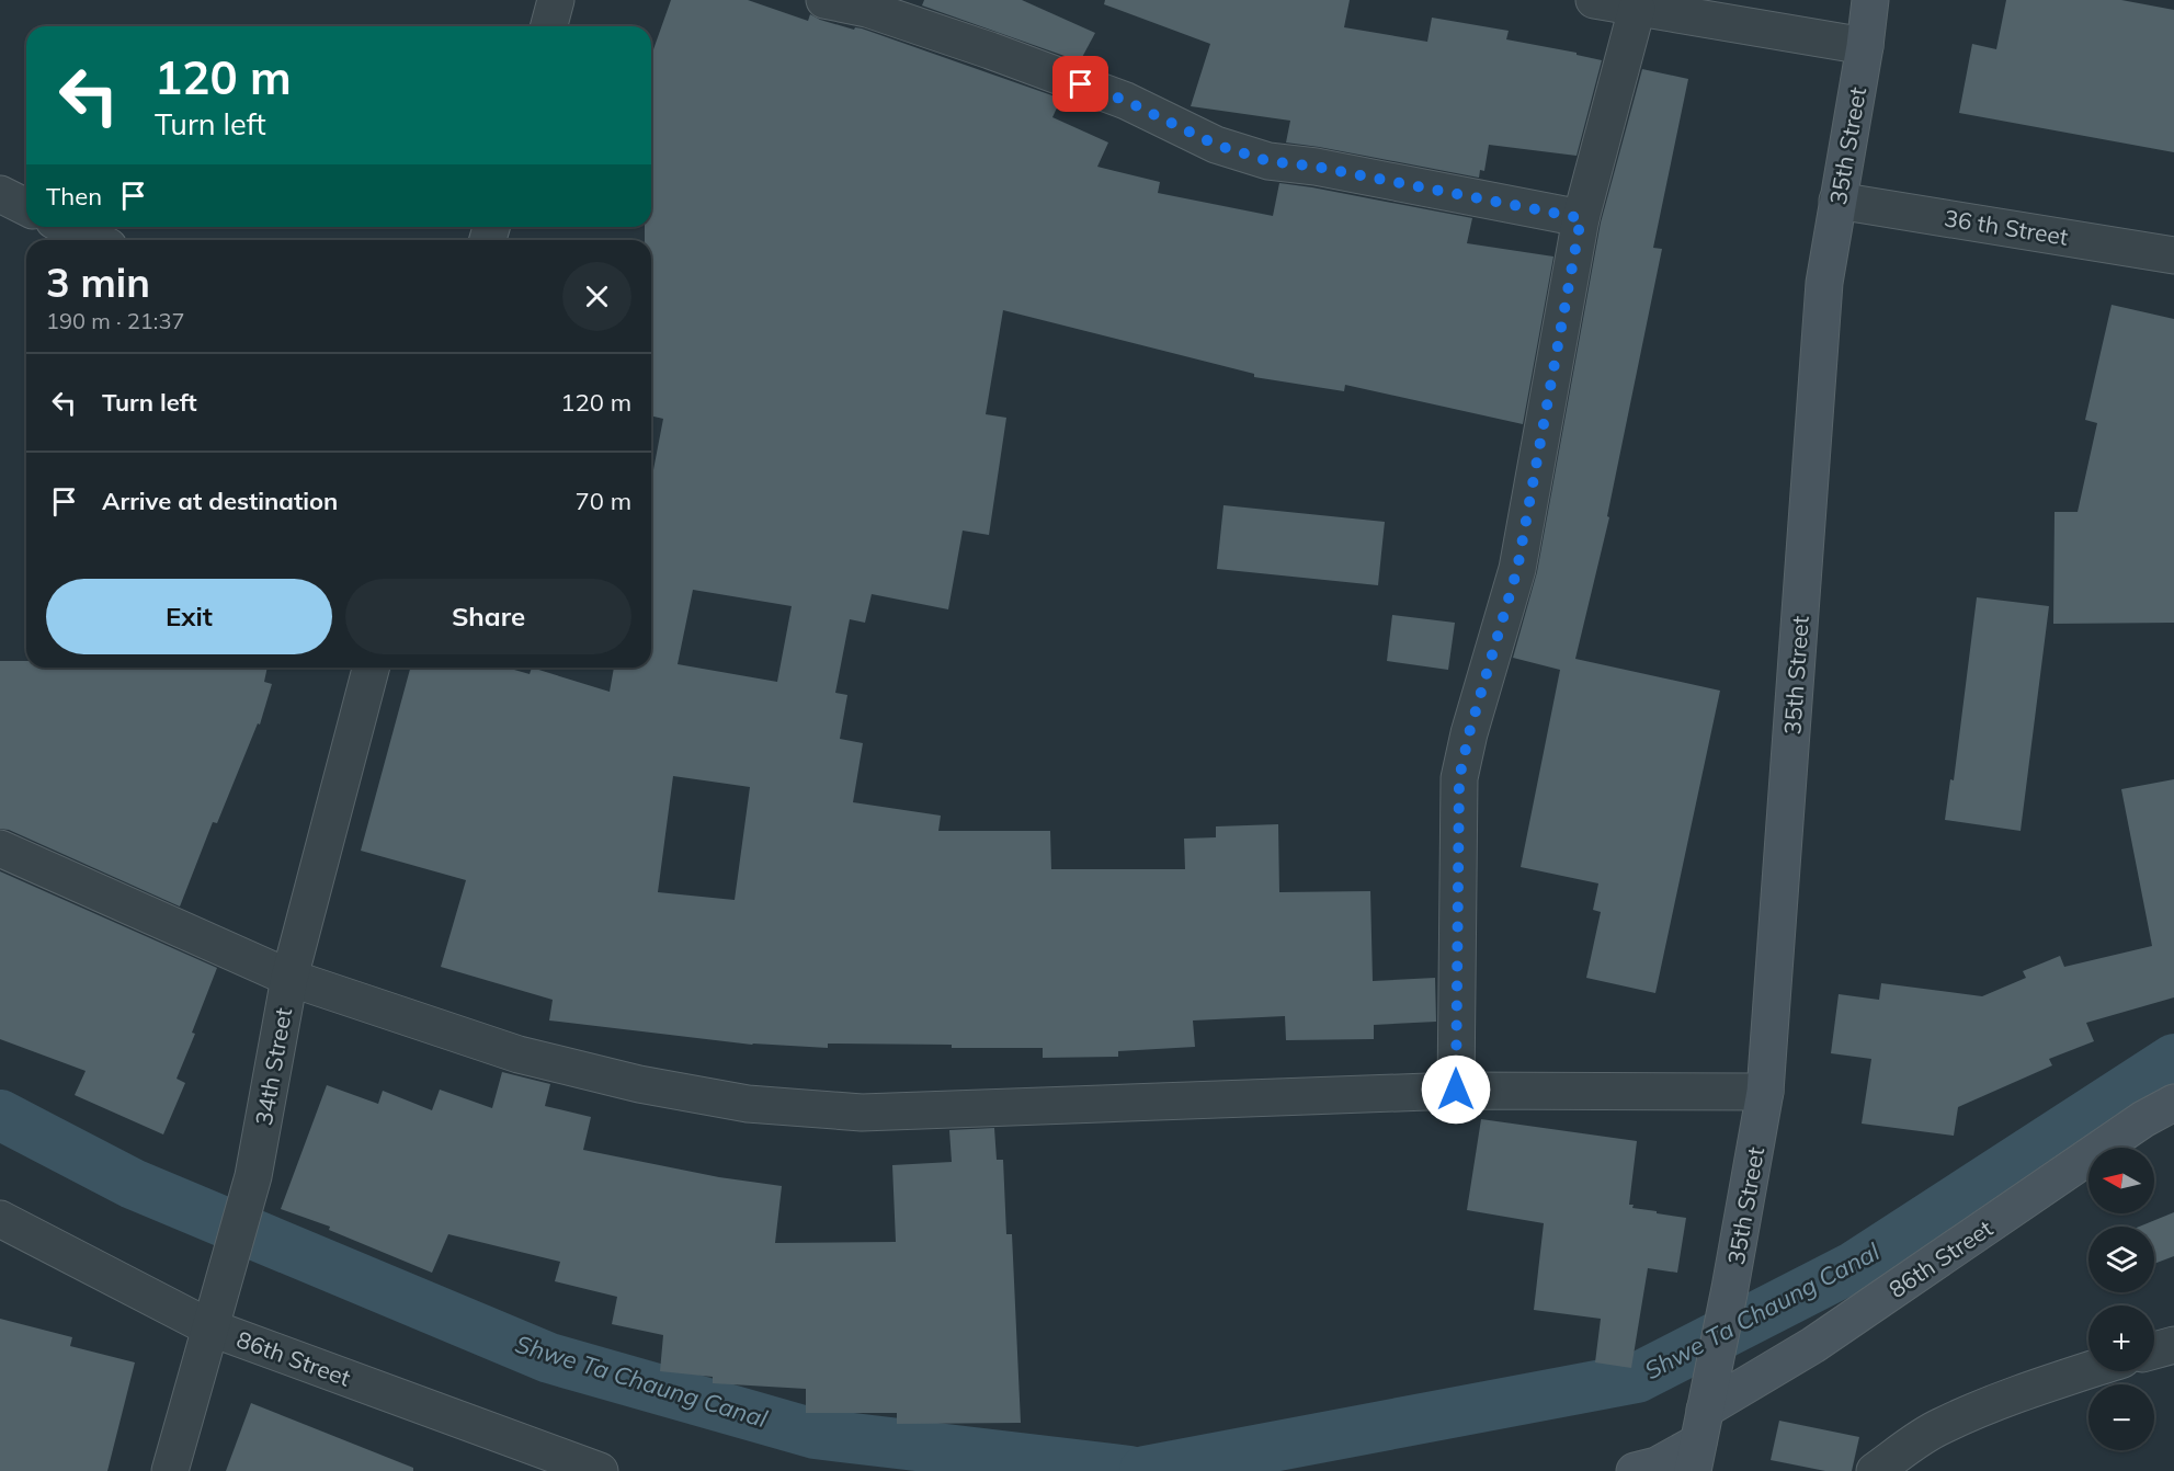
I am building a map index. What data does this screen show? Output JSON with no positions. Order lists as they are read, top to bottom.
{
  "streets": {
    "main road": ["35th Street", "86th Street"],
    "street": ["36 th Street", "34th Street"]
  },
  "crossings": [
    ["35th Street", "36 th Street"],
    ["35th Street", "86th Street"],
    ["34th Street", "86th Street"]
  ],
  "water": ["Shwe Ta Chaung Canal"],
  "north": "left",
  "page": {
    "turn": ["120 m", "Turn left"],
    "then": "Then",
    "heading": ["3 min", "190 m · 21:37"],
    "list": [
      {
        "name": "Turn left",
        "value": "120 m"
      },
      {
        "name": "Arrive at destination",
        "value": "70 m"
      }
    ],
    "buttons": ["Exit", "Share"],
    "map_buttons": ["+", "−"]
  }
}
